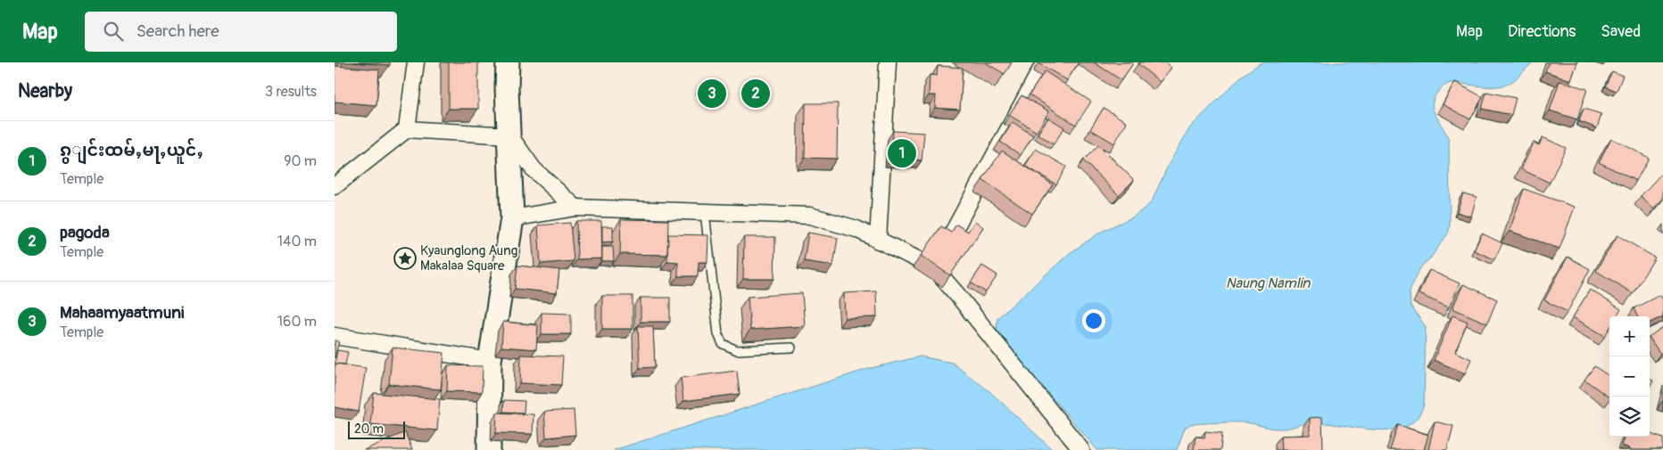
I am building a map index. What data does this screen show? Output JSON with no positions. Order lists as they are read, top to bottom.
{
  "water": ["Naung Namlin"],
  "places": {
    "place": ["Kyaunglong Aung Makalaa Square"]
  },
  "scale_bar": "20 m",
  "page": {
    "header": "Map",
    "search": "Search here",
    "nav": ["Map", "Directions", "Saved"],
    "heading": ["Nearby", "3 results"],
    "pins": ["2", "3", "1"],
    "list": [
      {
        "mark": "1",
        "name": "ၵွျင်းထမ်ႇမႃႇယူင်ႇ",
        "note": "Temple",
        "value": "90 m"
      },
      {
        "mark": "2",
        "name": "pagoda",
        "note": "Temple",
        "value": "140 m"
      },
      {
        "mark": "3",
        "name": "Mahaamyaatmuni",
        "note": "Temple",
        "value": "160 m"
      }
    ],
    "map_buttons": ["+", "−"],
    "scale": "20 m"
  }
}
